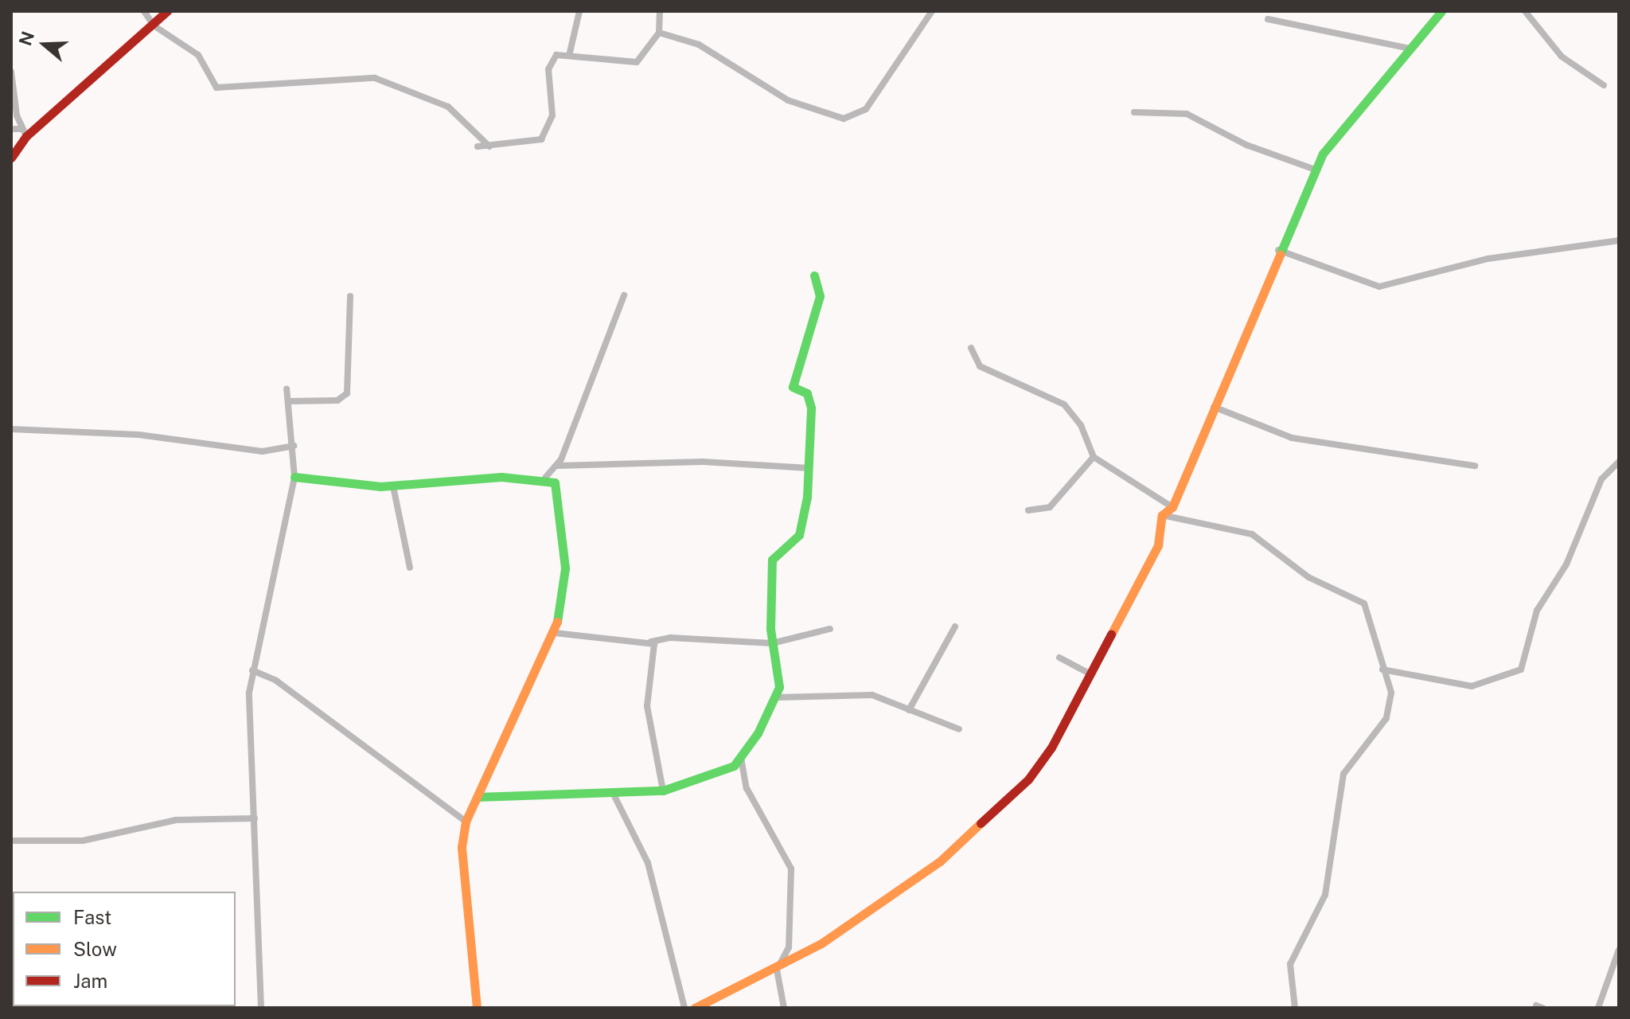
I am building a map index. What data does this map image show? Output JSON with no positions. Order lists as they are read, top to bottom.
{
  "legend": ["Fast", "Slow", "Jam"],
  "north": "left"
}
